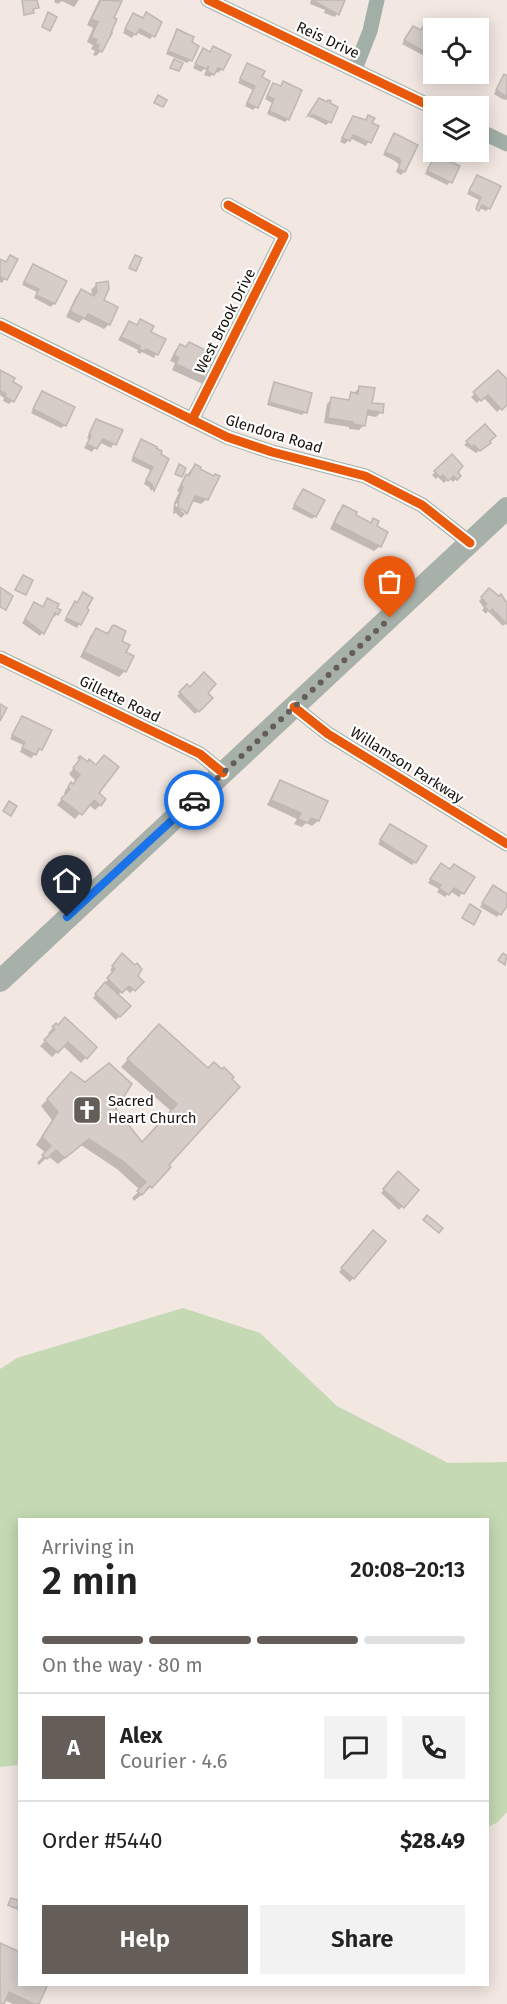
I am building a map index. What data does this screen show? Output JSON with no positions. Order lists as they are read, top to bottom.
{
  "streets": {
    "street": [
      "Reis Drive",
      "West Brook Drive",
      "Glendora Road",
      "Gillette Road",
      "Willamson Parkway"
    ]
  },
  "crossings": [
    ["West Brook Drive", "Glendora Road"]
  ],
  "places": {
    "church": ["Sacred Heart Church"]
  },
  "page": {
    "heading": ["2 min", "Arriving in", "20:08–20:13"],
    "panel": [
      "Alex",
      "Courier · 4.6",
      "Order #5440",
      "$28.49"
    ],
    "bar": "On the way · 80 m",
    "round": "A",
    "buttons": ["Help", "Share"]
  }
}
